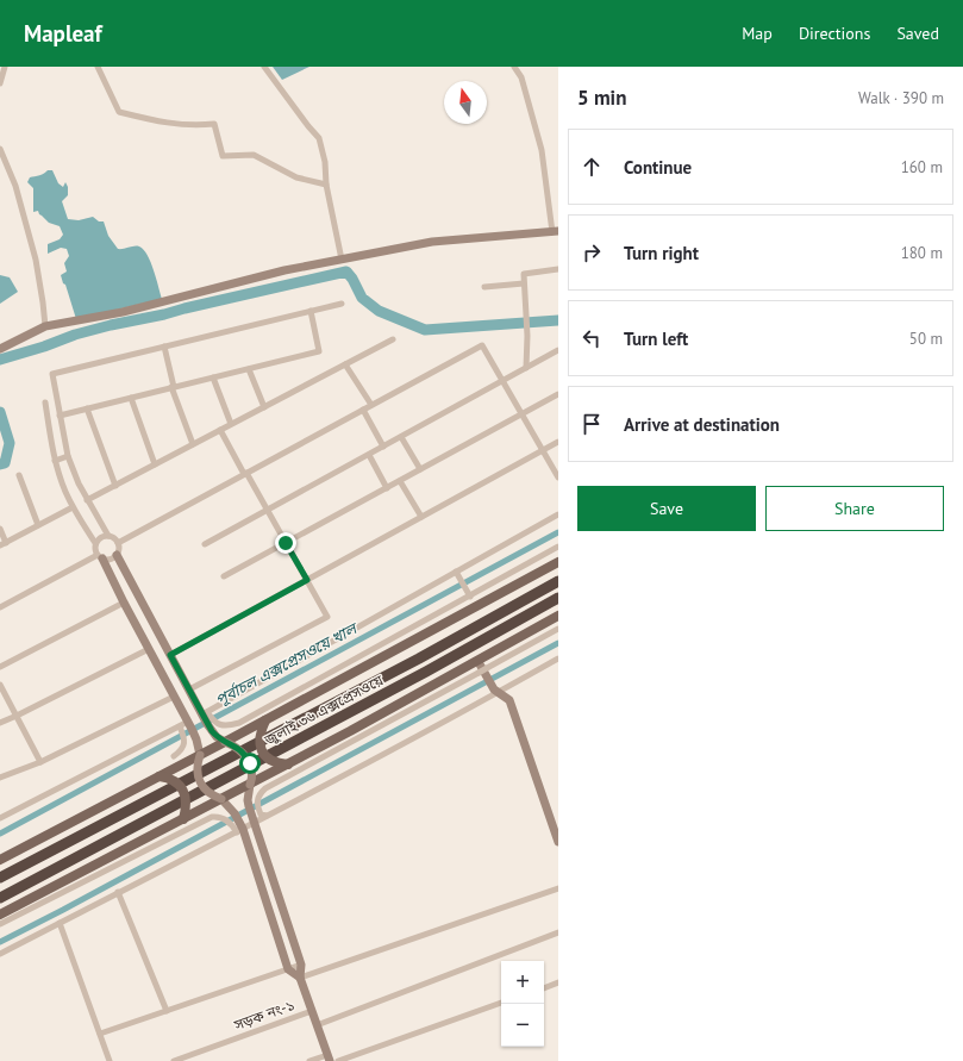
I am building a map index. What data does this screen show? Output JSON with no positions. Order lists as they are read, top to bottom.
{
  "streets": {
    "highway": ["জুলাই ৩৬ এক্সপ্রেসওয়ে"],
    "street": ["সড়ক নং-১"]
  },
  "water": ["পূর্বাচল এক্সপ্রেসওয়ে খাল"],
  "north": "top",
  "page": {
    "header": "Mapleaf",
    "nav": ["Map", "Directions", "Saved"],
    "heading": ["5 min", "Walk · 390 m"],
    "list": [
      ["Continue", "160 m"],
      ["Turn right", "180 m"],
      ["Turn left", "50 m"],
      "Arrive at destination"
    ],
    "buttons": ["Save", "Share"],
    "map_buttons": ["+", "−"]
  }
}
